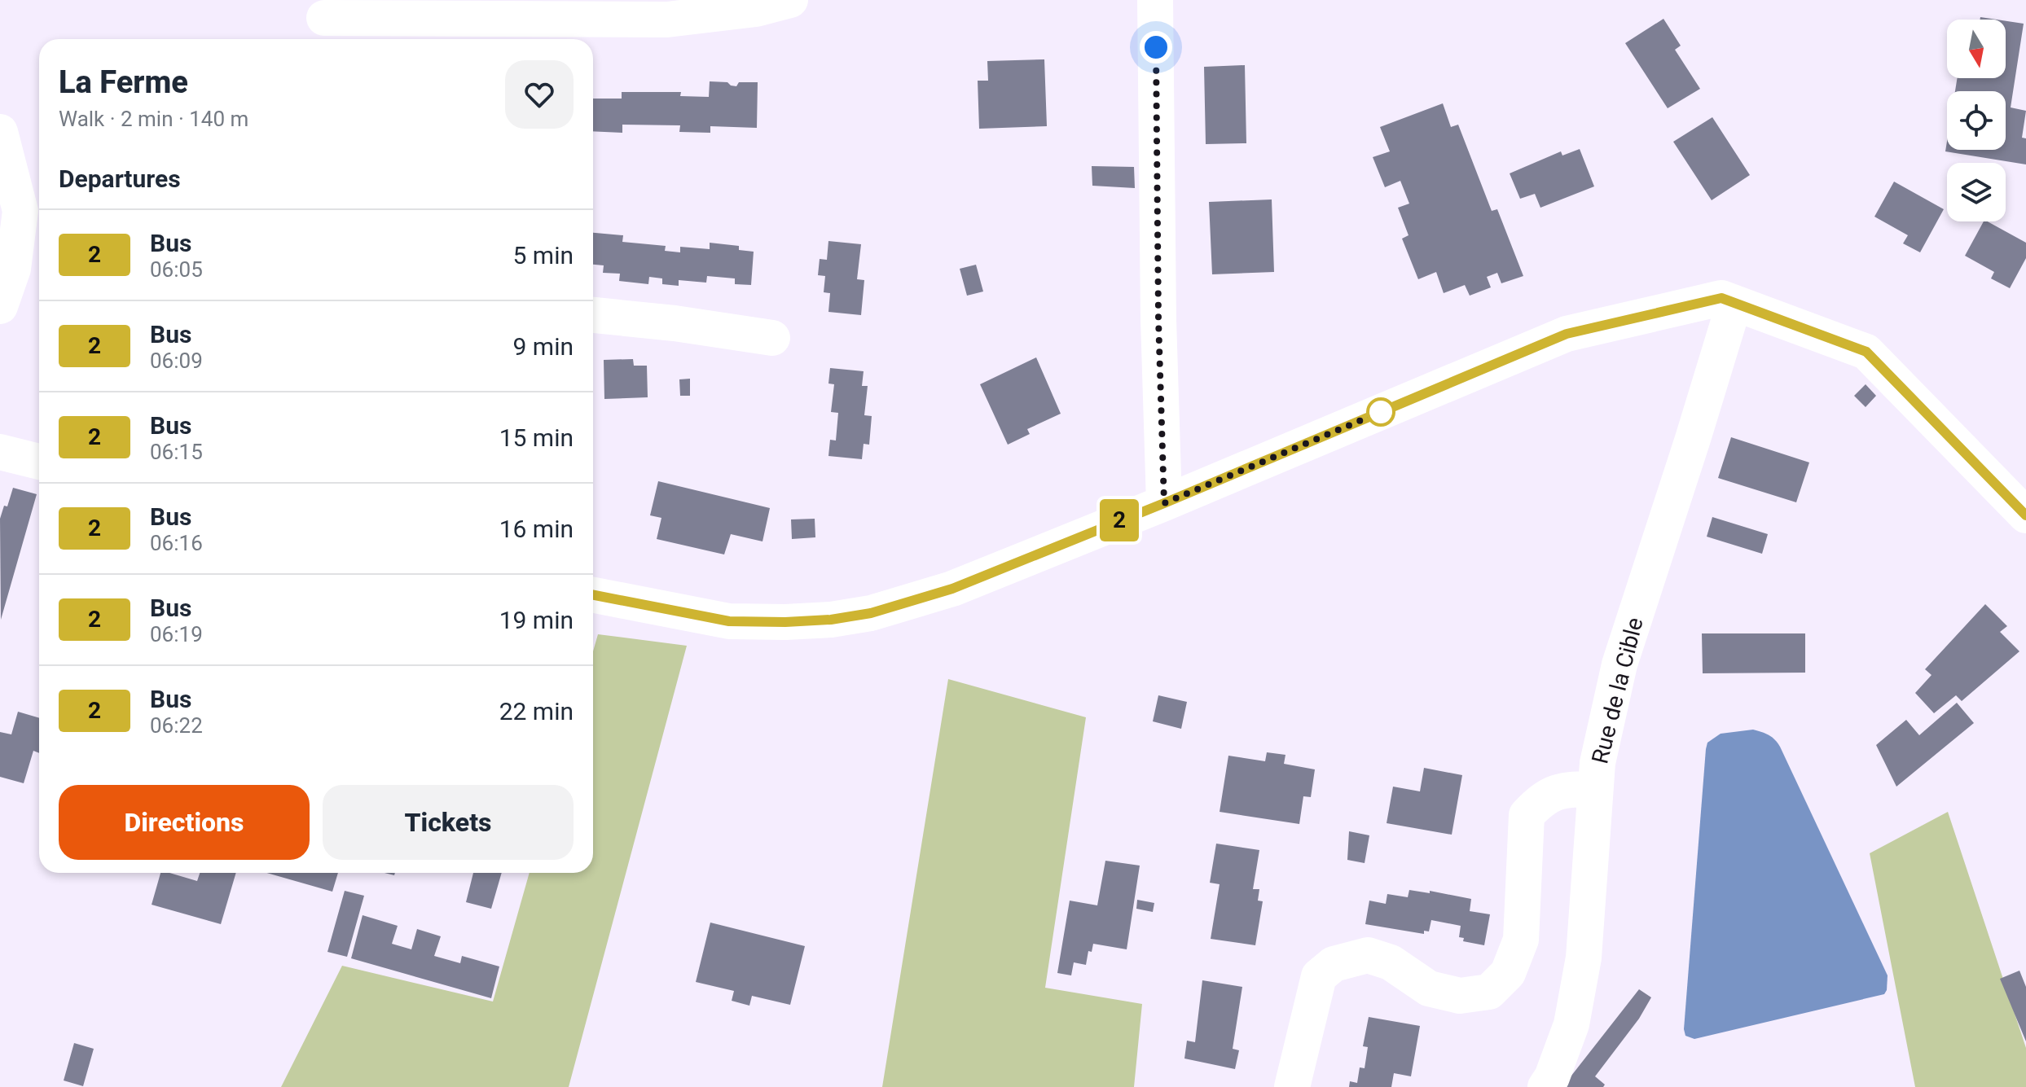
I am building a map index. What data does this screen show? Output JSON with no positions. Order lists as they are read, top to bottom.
{
  "streets": {
    "street": ["Rue de la Cible"]
  },
  "lines": ["bus line 2"],
  "north": "bottom",
  "page": {
    "on_map": "2",
    "heading": [
      ["La Ferme", "Walk · 2 min · 140 m"],
      "Departures"
    ],
    "list": [
      {
        "mark": "2",
        "name": "Bus",
        "note": "06:05",
        "value": "5 min"
      },
      {
        "mark": "2",
        "name": "Bus",
        "note": "06:09",
        "value": "9 min"
      },
      {
        "mark": "2",
        "name": "Bus",
        "note": "06:15",
        "value": "15 min"
      },
      {
        "mark": "2",
        "name": "Bus",
        "note": "06:16",
        "value": "16 min"
      },
      {
        "mark": "2",
        "name": "Bus",
        "note": "06:19",
        "value": "19 min"
      },
      {
        "mark": "2",
        "name": "Bus",
        "note": "06:22",
        "value": "22 min"
      }
    ],
    "buttons": ["Directions", "Tickets"]
  }
}
